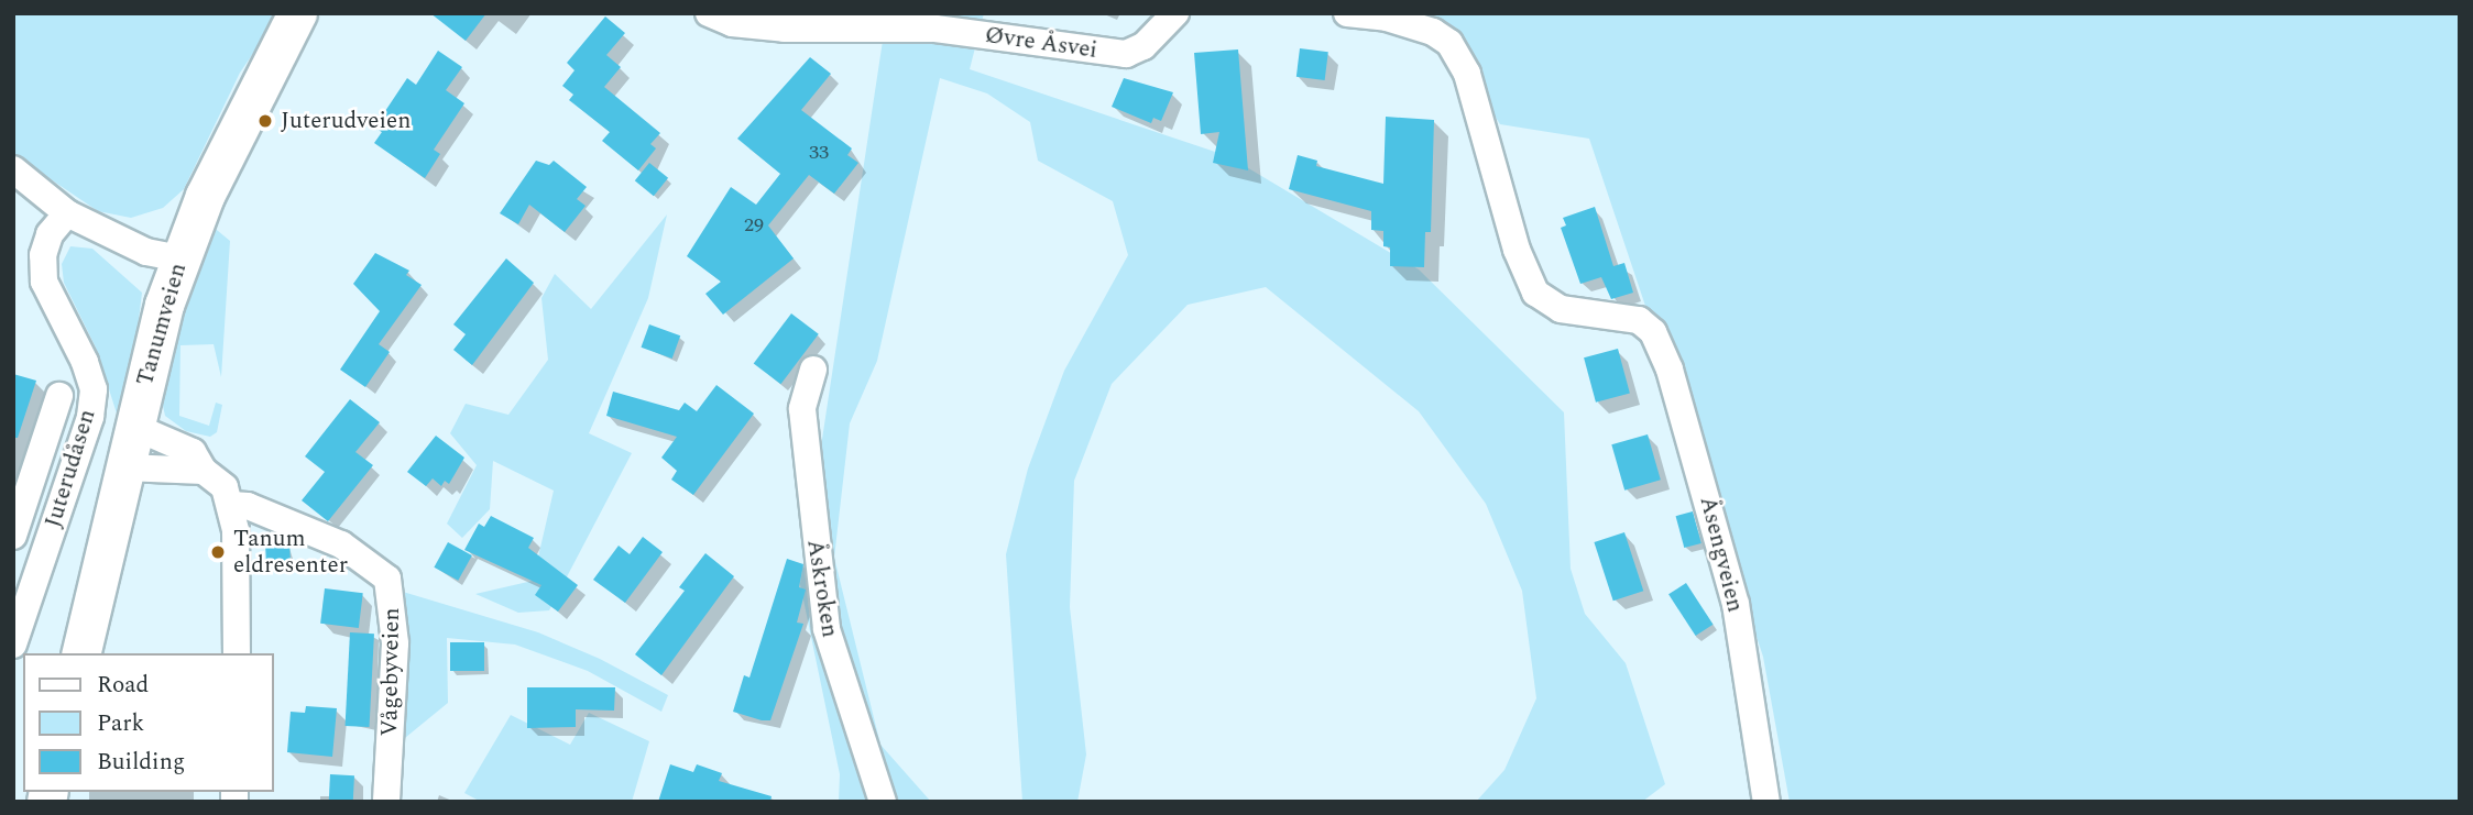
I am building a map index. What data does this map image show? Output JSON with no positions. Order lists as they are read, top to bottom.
{
  "streets": {
    "main road": ["Tanumveien"],
    "street": [
      "Øvre Åsvei",
      "Juterudåsen",
      "Åsengveien",
      "Åskroken",
      "Vågebyveien"
    ]
  },
  "places": ["Juterudveien", "Tanum eldresenter"],
  "house_numbers": ["33", "29"],
  "legend": ["Road", "Park", "Building"]
}
